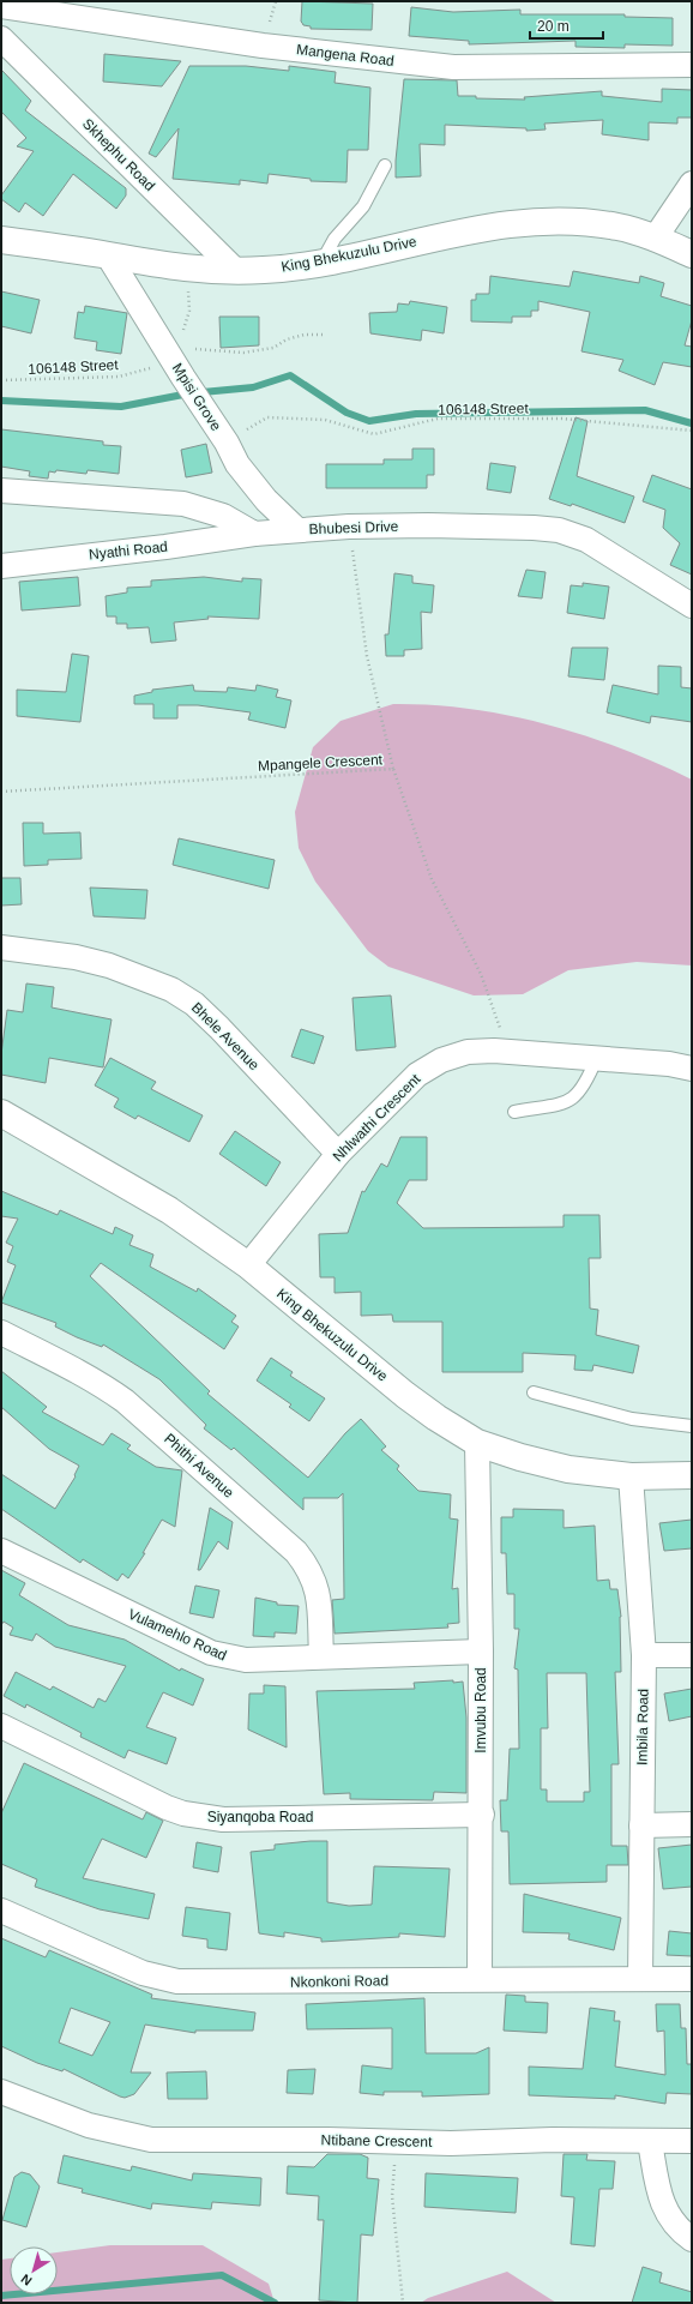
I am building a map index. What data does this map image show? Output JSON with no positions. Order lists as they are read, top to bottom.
{
  "streets": {
    "street": [
      "Mangena Road",
      "Skhephu Road",
      "King Bhekuzulu Drive",
      "Mpisi Grove",
      "Bhubesi Drive",
      "Nyathi Road",
      "Bhele Avenue",
      "Nhlwathi Crescent",
      "Phithi Avenue",
      "Vulamehlo Road",
      "Imvubu Road",
      "Imbila Road",
      "Siyanqoba Road",
      "Nkonkoni Road",
      "Ntibane Crescent"
    ],
    "path": ["106148 Street", "Mpangele Crescent"]
  },
  "crossings": [
    ["Skhephu Road", "King Bhekuzulu Drive"],
    ["King Bhekuzulu Drive", "Mpisi Grove"],
    ["King Bhekuzulu Drive", "Nhlwathi Crescent"],
    ["King Bhekuzulu Drive", "Imvubu Road"],
    ["King Bhekuzulu Drive", "Imbila Road"],
    ["106148 Street", "Mpisi Grove"],
    ["Mpisi Grove", "Bhubesi Drive"],
    ["Bhubesi Drive", "Nyathi Road"],
    ["Mpangele Crescent", "Nhlwathi Crescent"],
    ["Bhele Avenue", "Nhlwathi Crescent"],
    ["Phithi Avenue", "Vulamehlo Road"],
    ["Vulamehlo Road", "Imvubu Road"],
    ["Imvubu Road", "Siyanqoba Road"],
    ["Imvubu Road", "Nkonkoni Road"],
    ["Imbila Road", "Nkonkoni Road"]
  ],
  "scale_bar": "20 m",
  "north": "bottom left"
}
